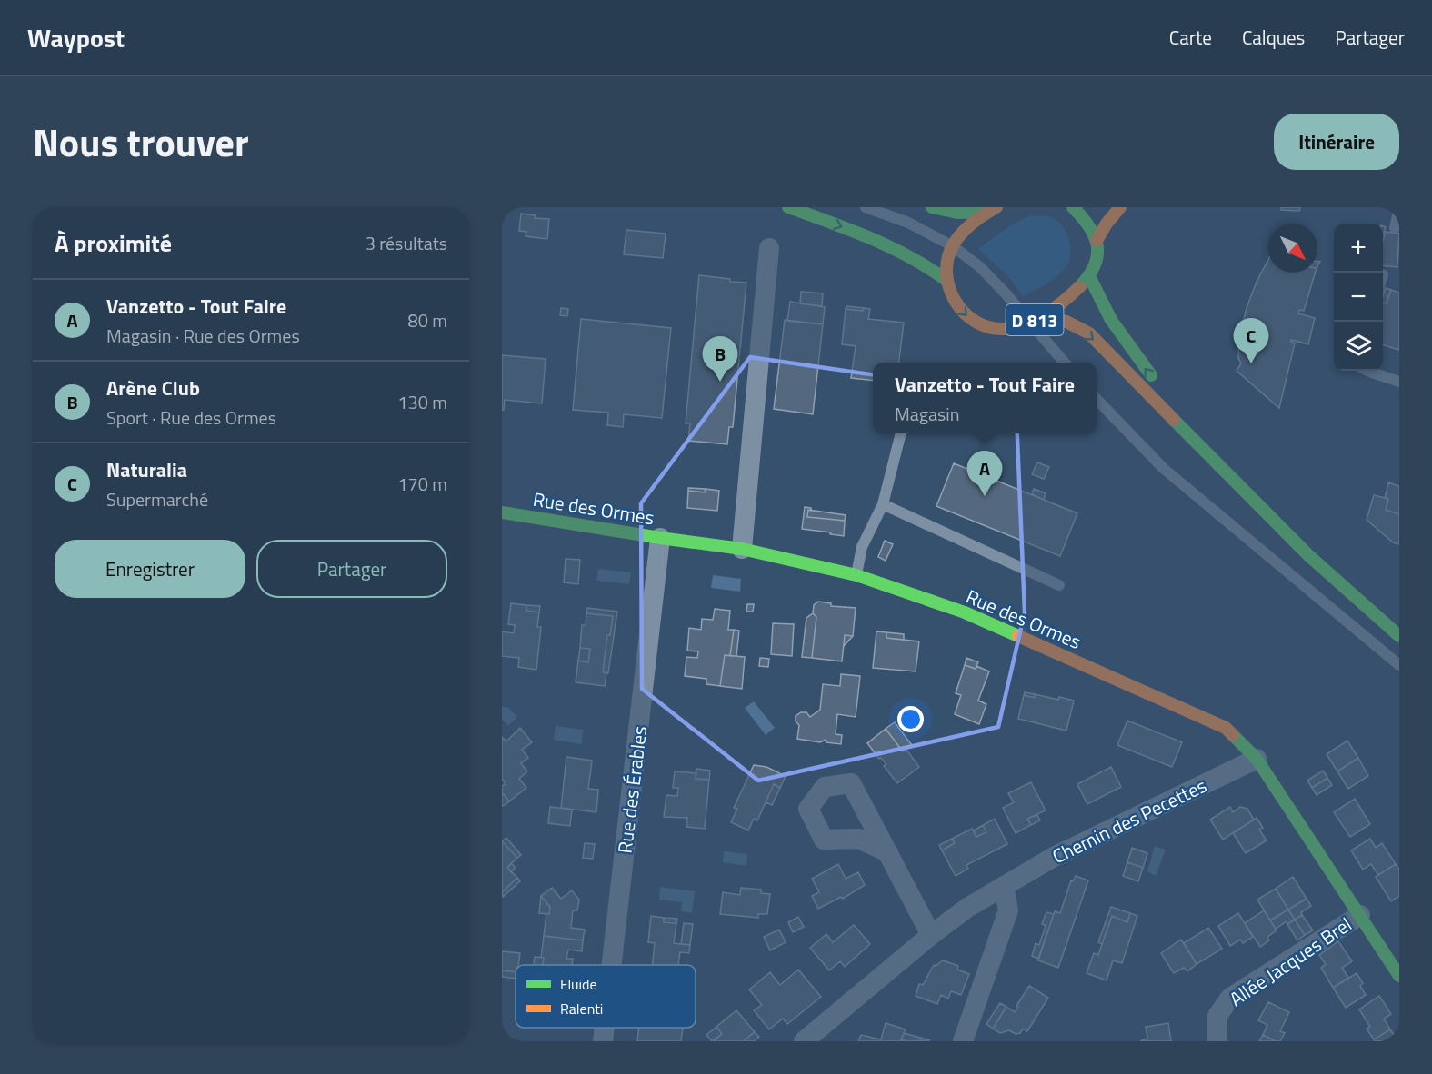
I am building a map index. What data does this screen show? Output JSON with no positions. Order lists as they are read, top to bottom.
{
  "streets": {
    "main road": ["D 813", "Rue des Ormes"],
    "street": ["Rue des Érables", "Chemin des Pecettes", "Allée Jacques Brel"]
  },
  "crossings": [
    ["Rue des Ormes", "Rue des Érables"],
    ["Rue des Ormes", "Chemin des Pecettes"],
    ["Rue des Ormes", "Allée Jacques Brel"]
  ],
  "legend": ["Fluide", "Ralenti"],
  "north": "bottom right",
  "page": {
    "header": "Waypost",
    "nav": ["Carte", "Calques", "Partager"],
    "title": "Nous trouver",
    "buttons": [
      "Itinéraire",
      ["Enregistrer", "Partager"]
    ],
    "heading": ["À proximité", "3 résultats"],
    "map_buttons": ["+", "−"],
    "list": [
      {
        "mark": "A",
        "name": "Vanzetto - Tout Faire",
        "note": "Magasin · Rue des Ormes",
        "value": "80 m"
      },
      {
        "mark": "B",
        "name": "Arène Club",
        "note": "Sport · Rue des Ormes",
        "value": "130 m"
      },
      {
        "mark": "C",
        "name": "Naturalia",
        "note": "Supermarché",
        "value": "170 m"
      }
    ],
    "pins": ["C", "B", "A"],
    "popup": ["Vanzetto - Tout Faire", "Magasin"]
  }
}
